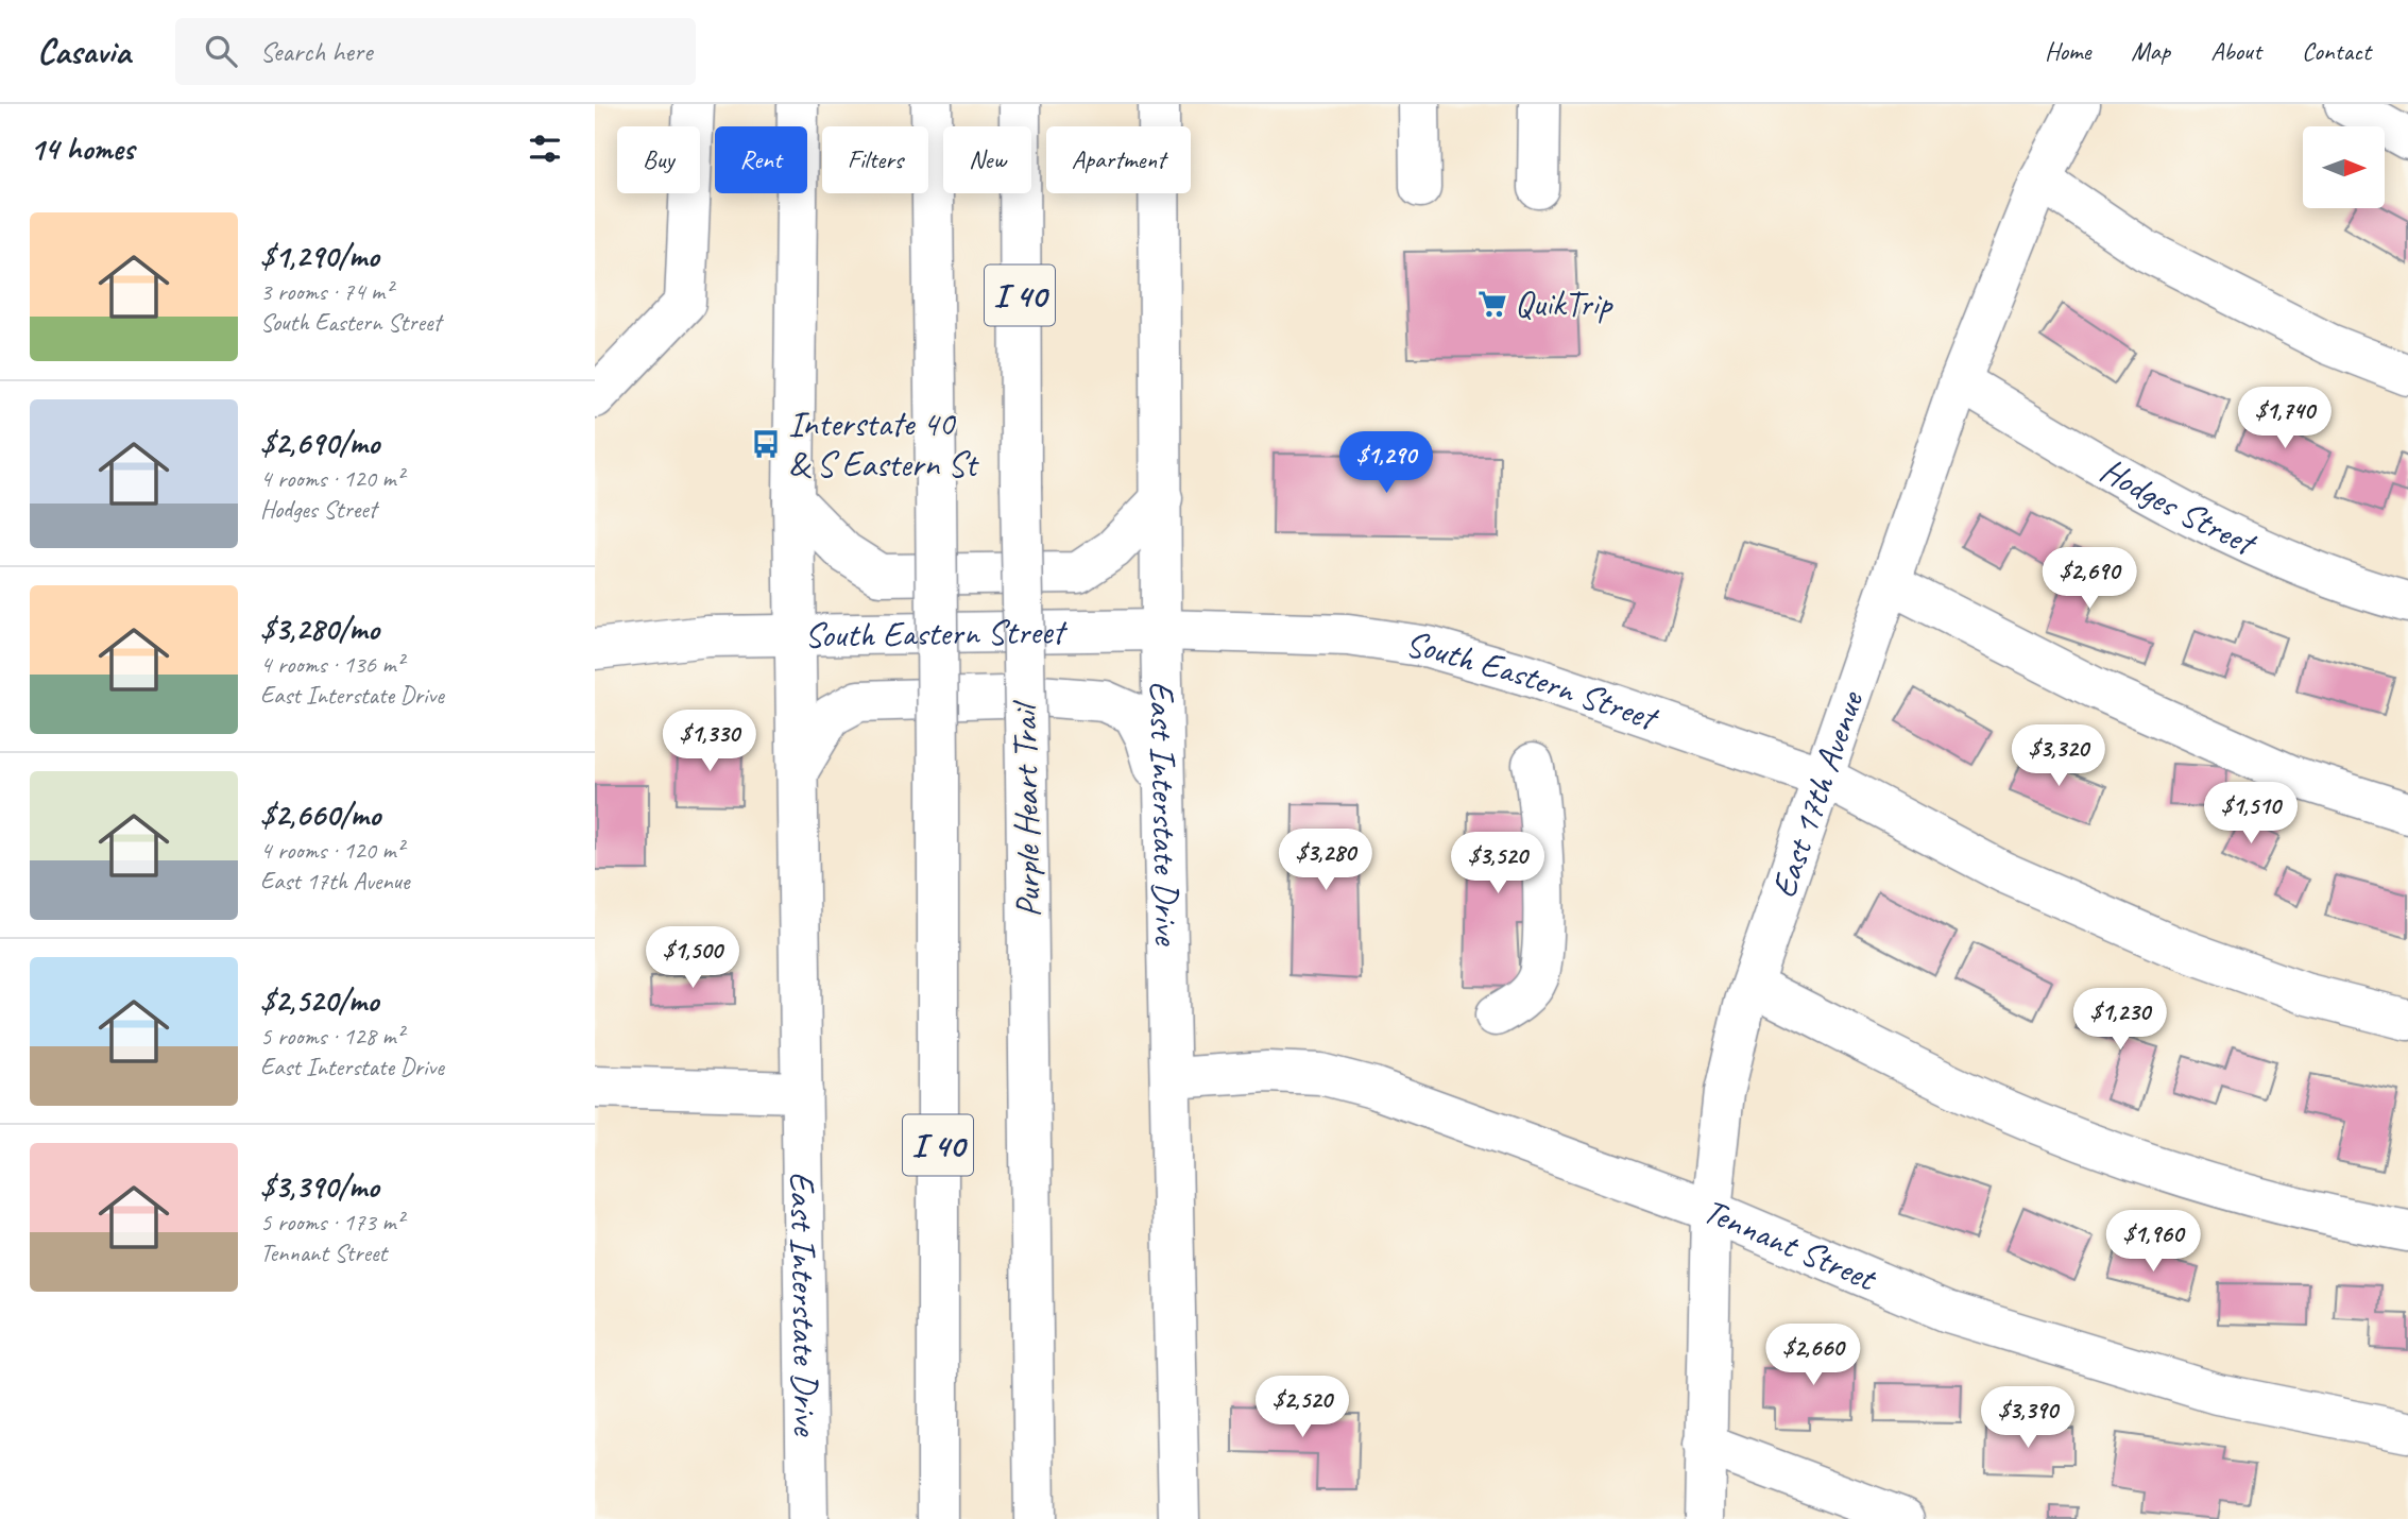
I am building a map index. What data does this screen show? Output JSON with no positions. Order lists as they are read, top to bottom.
{
  "streets": {
    "main road": [
      "I 40",
      "Hodges Street",
      "South Eastern Street",
      "East 17th Avenue",
      "Purple Heart Trail",
      "East Interstate Drive",
      "Tennant Street"
    ]
  },
  "crossings": [
    ["Hodges Street", "East 17th Avenue"],
    ["South Eastern Street", "East 17th Avenue"],
    ["South Eastern Street", "East Interstate Drive"],
    ["East 17th Avenue", "Tennant Street"],
    ["East Interstate Drive", "Tennant Street"]
  ],
  "places": {
    "supermarket": ["QuikTrip"],
    "bus stop": ["Interstate 40 & S Eastern St"]
  },
  "north": "right",
  "page": {
    "header": "Casavia",
    "search": "Search here",
    "nav": [
      "Home",
      "Map",
      "About",
      "Contact"
    ],
    "heading": "14 homes",
    "chip": [
      "Buy",
      "Rent",
      "Filters",
      "New",
      "Apartment"
    ],
    "list": [
      {
        "name": "$1,290/mo",
        "note": "3 rooms · 74 m² · South Eastern Street"
      },
      {
        "name": "$2,690/mo",
        "note": "4 rooms · 120 m² · Hodges Street"
      },
      {
        "name": "$3,280/mo",
        "note": "4 rooms · 136 m² · East Interstate Drive"
      },
      {
        "name": "$2,660/mo",
        "note": "4 rooms · 120 m² · East 17th Avenue"
      },
      {
        "name": "$2,520/mo",
        "note": "5 rooms · 128 m² · East Interstate Drive"
      },
      {
        "name": "$3,390/mo",
        "note": "5 rooms · 173 m² · Tennant Street"
      }
    ],
    "price": [
      "$1,740",
      "$1,290",
      "$2,690",
      "$1,330",
      "$3,320",
      "$1,510",
      "$3,280",
      "$3,520",
      "$1,500",
      "$1,230",
      "$1,960",
      "$2,660",
      "$2,520",
      "$3,390"
    ]
  }
}
